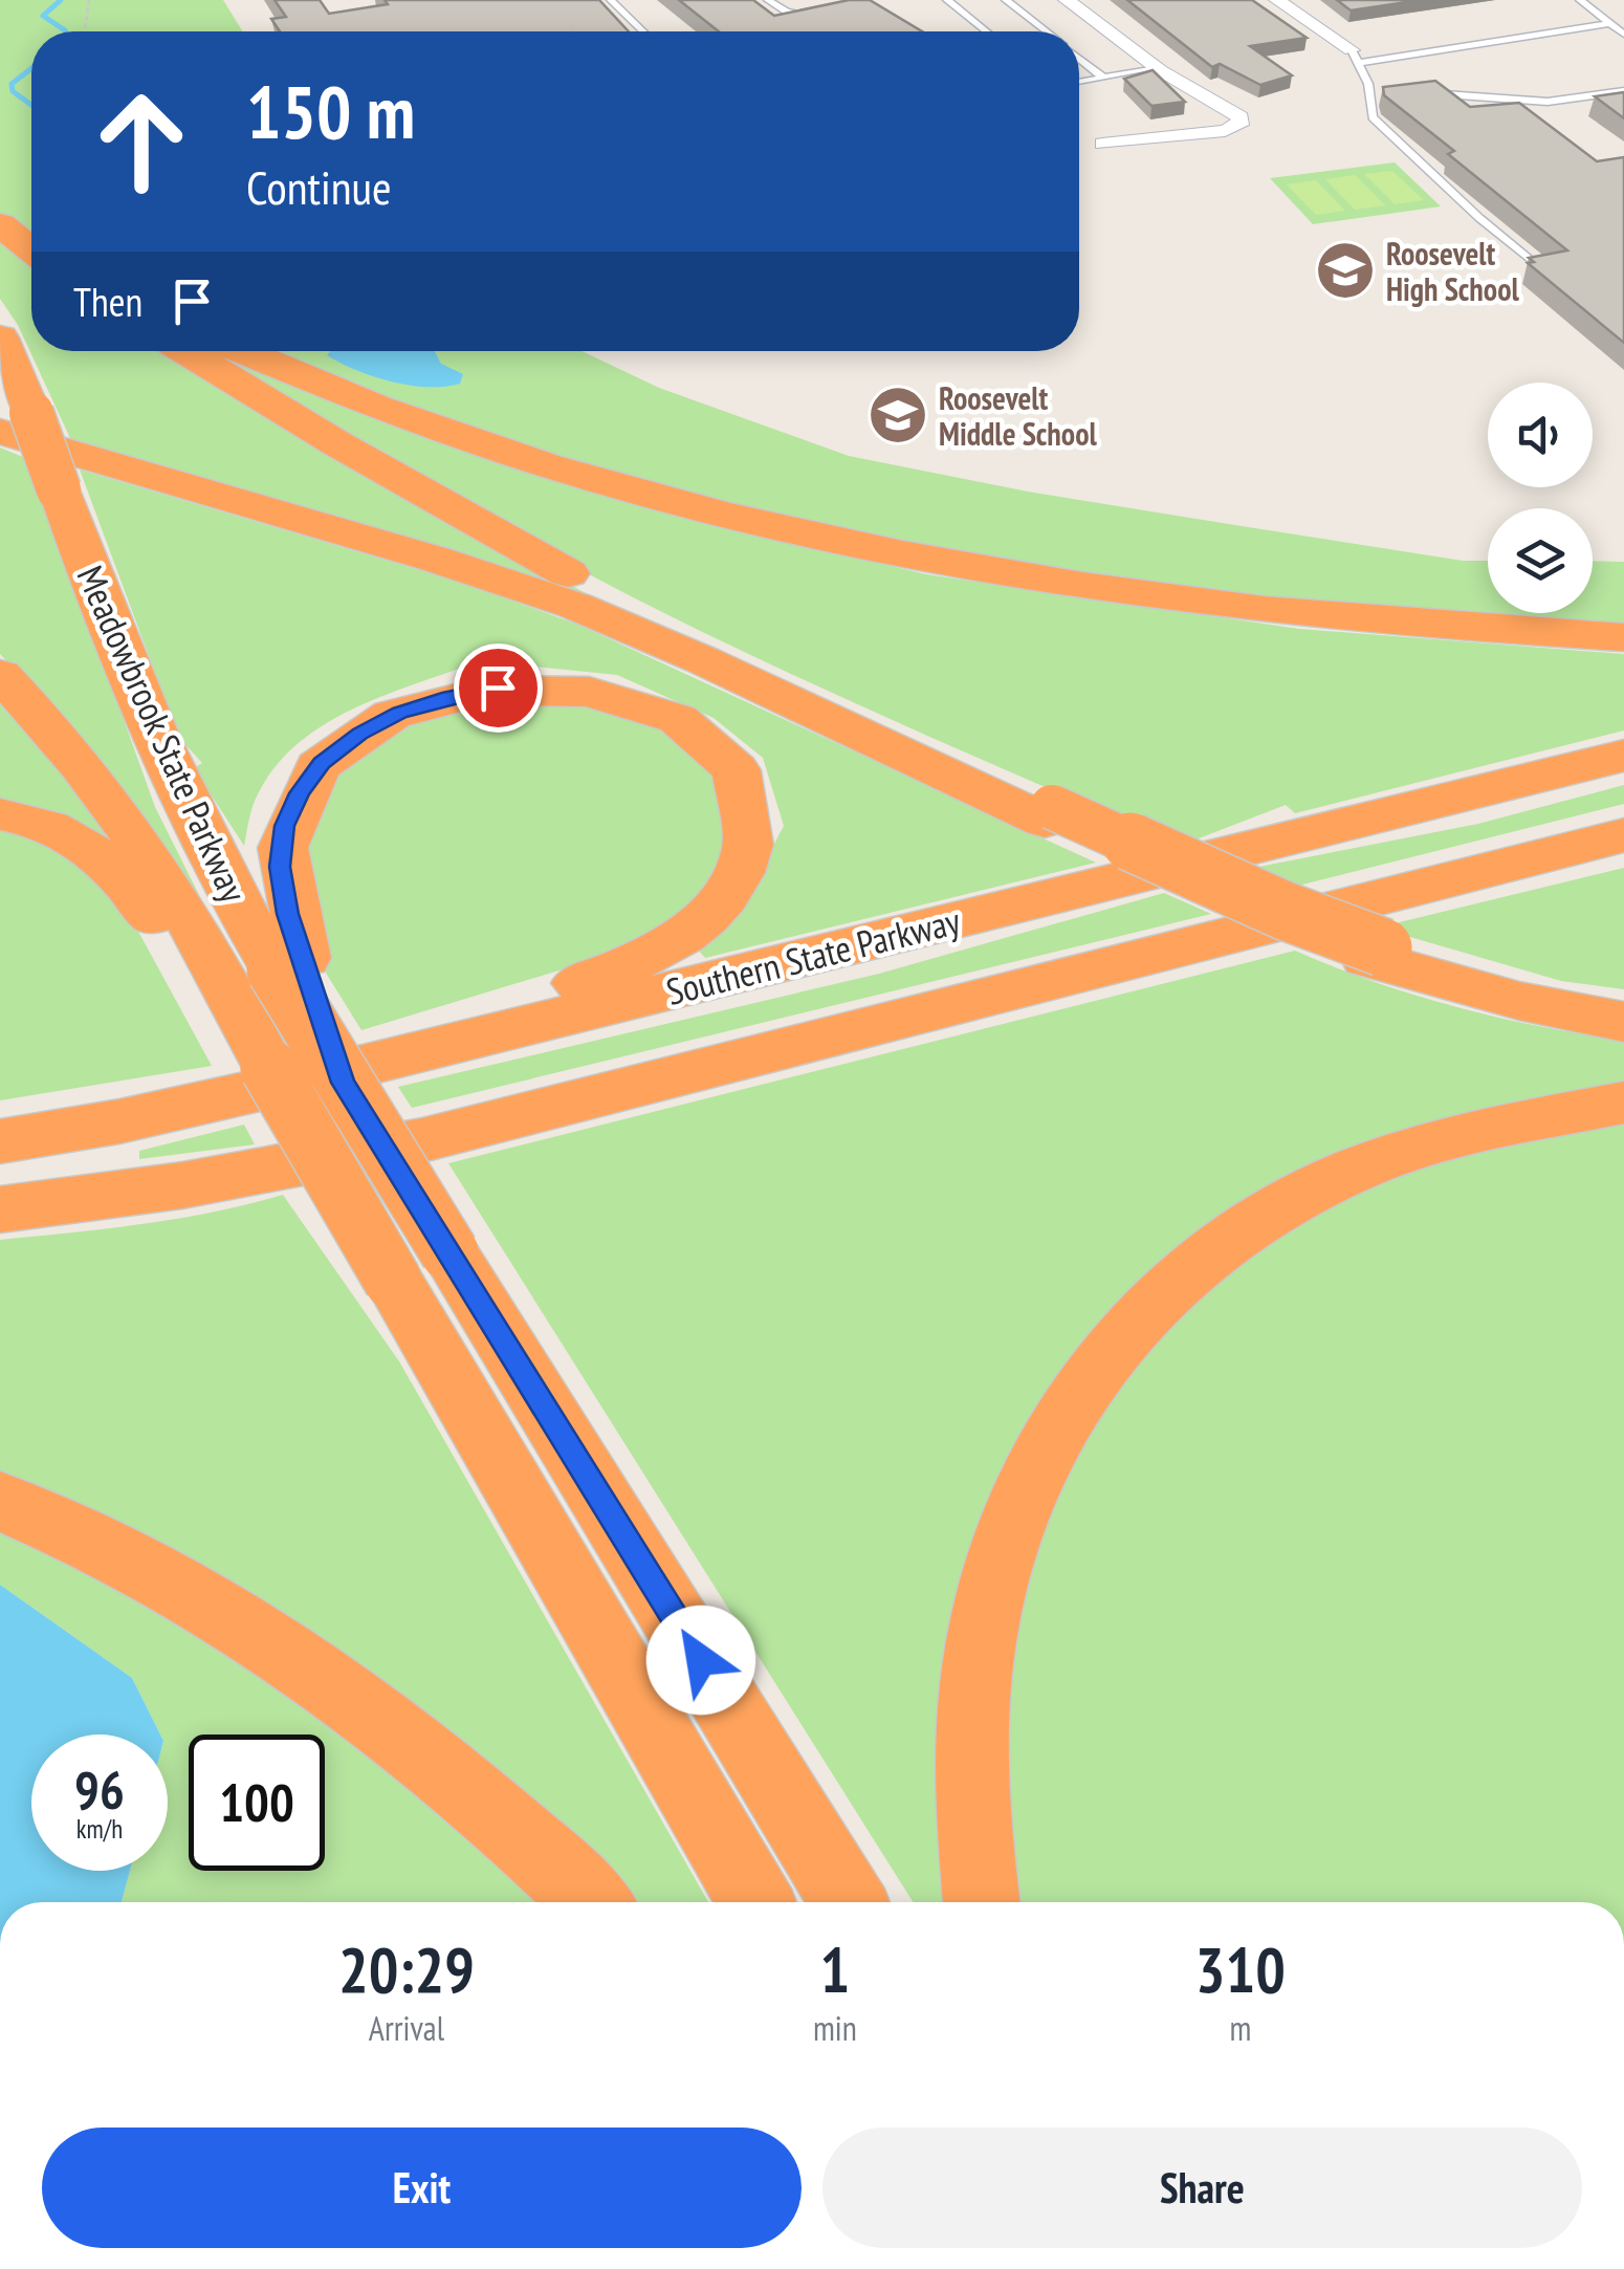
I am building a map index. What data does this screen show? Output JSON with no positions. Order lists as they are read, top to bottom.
{
  "streets": {
    "highway": ["Meadowbrook State Parkway", "Southern State Parkway"]
  },
  "places": {
    "school or university": ["Roosevelt High School", "Roosevelt Middle School"]
  },
  "page": {
    "turn": ["150 m", "Continue"],
    "then": "Then",
    "speed": "96 km/h",
    "limit": "100",
    "eta": [
      "20:29",
      "Arrival",
      "1",
      "min",
      "310",
      "m"
    ],
    "buttons": ["Exit", "Share"]
  }
}
